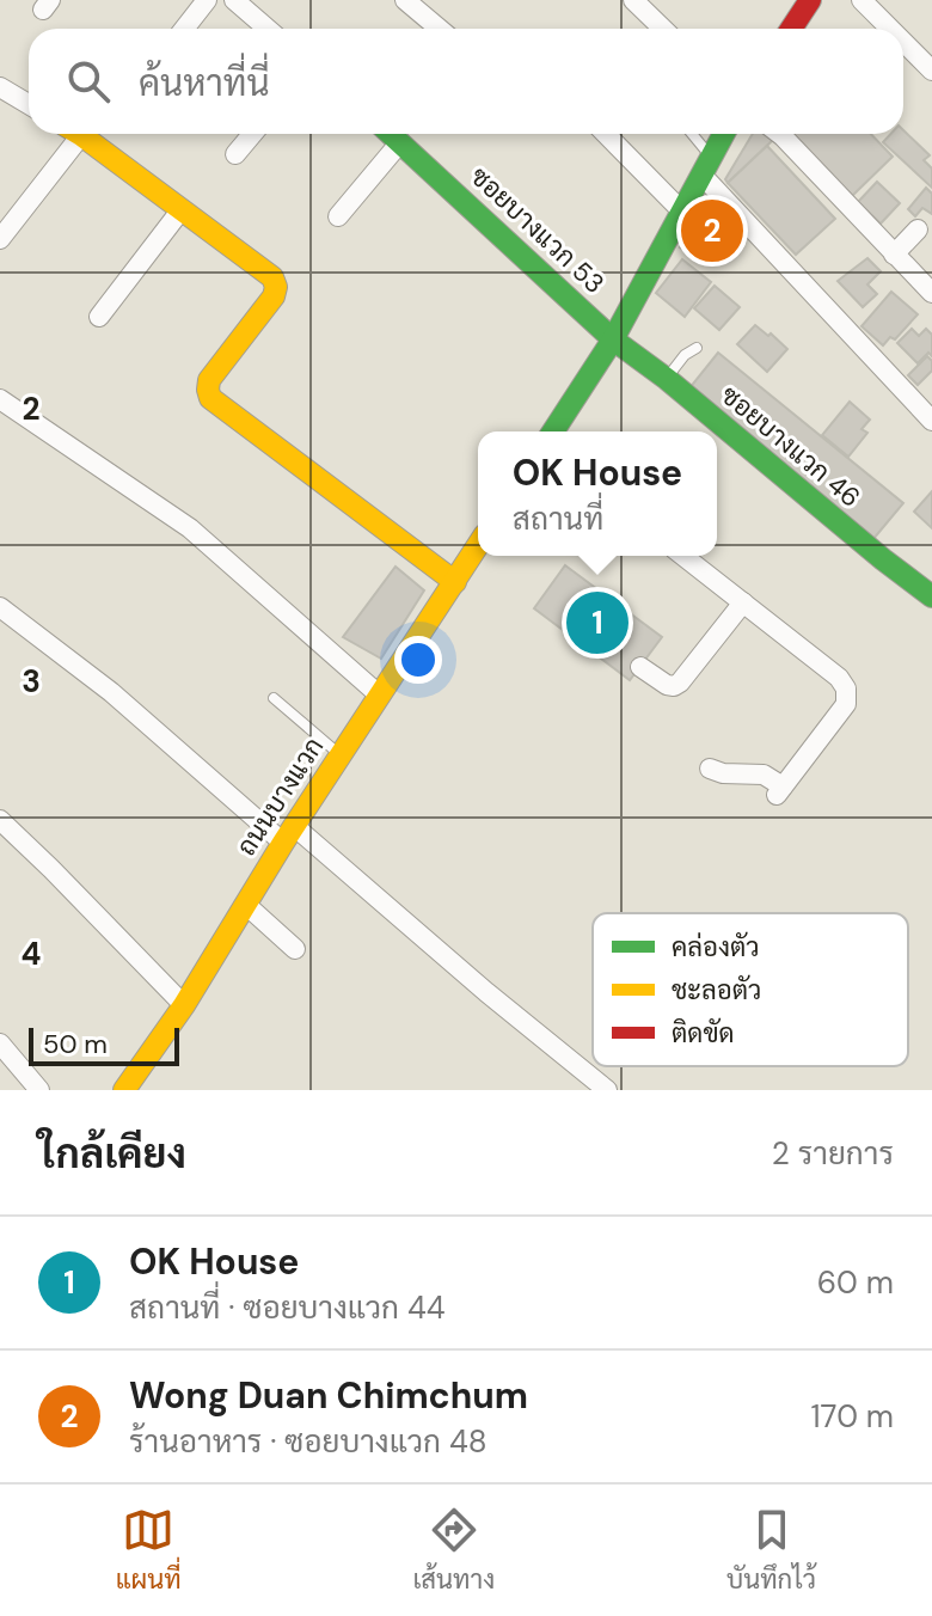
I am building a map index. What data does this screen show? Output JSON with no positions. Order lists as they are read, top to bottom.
{
  "streets": {
    "street": ["ซอยบางแวก 53", "ซอยบางแวก 46", "ถนนบางแวก"]
  },
  "crossings": [
    ["ซอยบางแวก 53", "ซอยบางแวก 46"]
  ],
  "legend": ["คล่องตัว", "ชะลอตัว", "ติดขัด"],
  "scale_bar": "50 m",
  "page": {
    "search": "ค้นหาที่นี่",
    "pins": ["2", "1"],
    "popup": ["OK House", "สถานที่"],
    "scale": "50 m",
    "heading": ["ใกล้เคียง", "2 รายการ"],
    "list": [
      {
        "mark": "1",
        "name": "OK House",
        "note": "สถานที่ · ซอยบางแวก 44",
        "value": "60 m"
      },
      {
        "mark": "2",
        "name": "Wong Duan Chimchum",
        "note": "ร้านอาหาร · ซอยบางแวก 48",
        "value": "170 m"
      }
    ],
    "nav": ["แผนที่", "เส้นทาง", "บันทึกไว้"]
  },
  "grid": {
    "rows": ["2", "3", "4"]
  }
}
